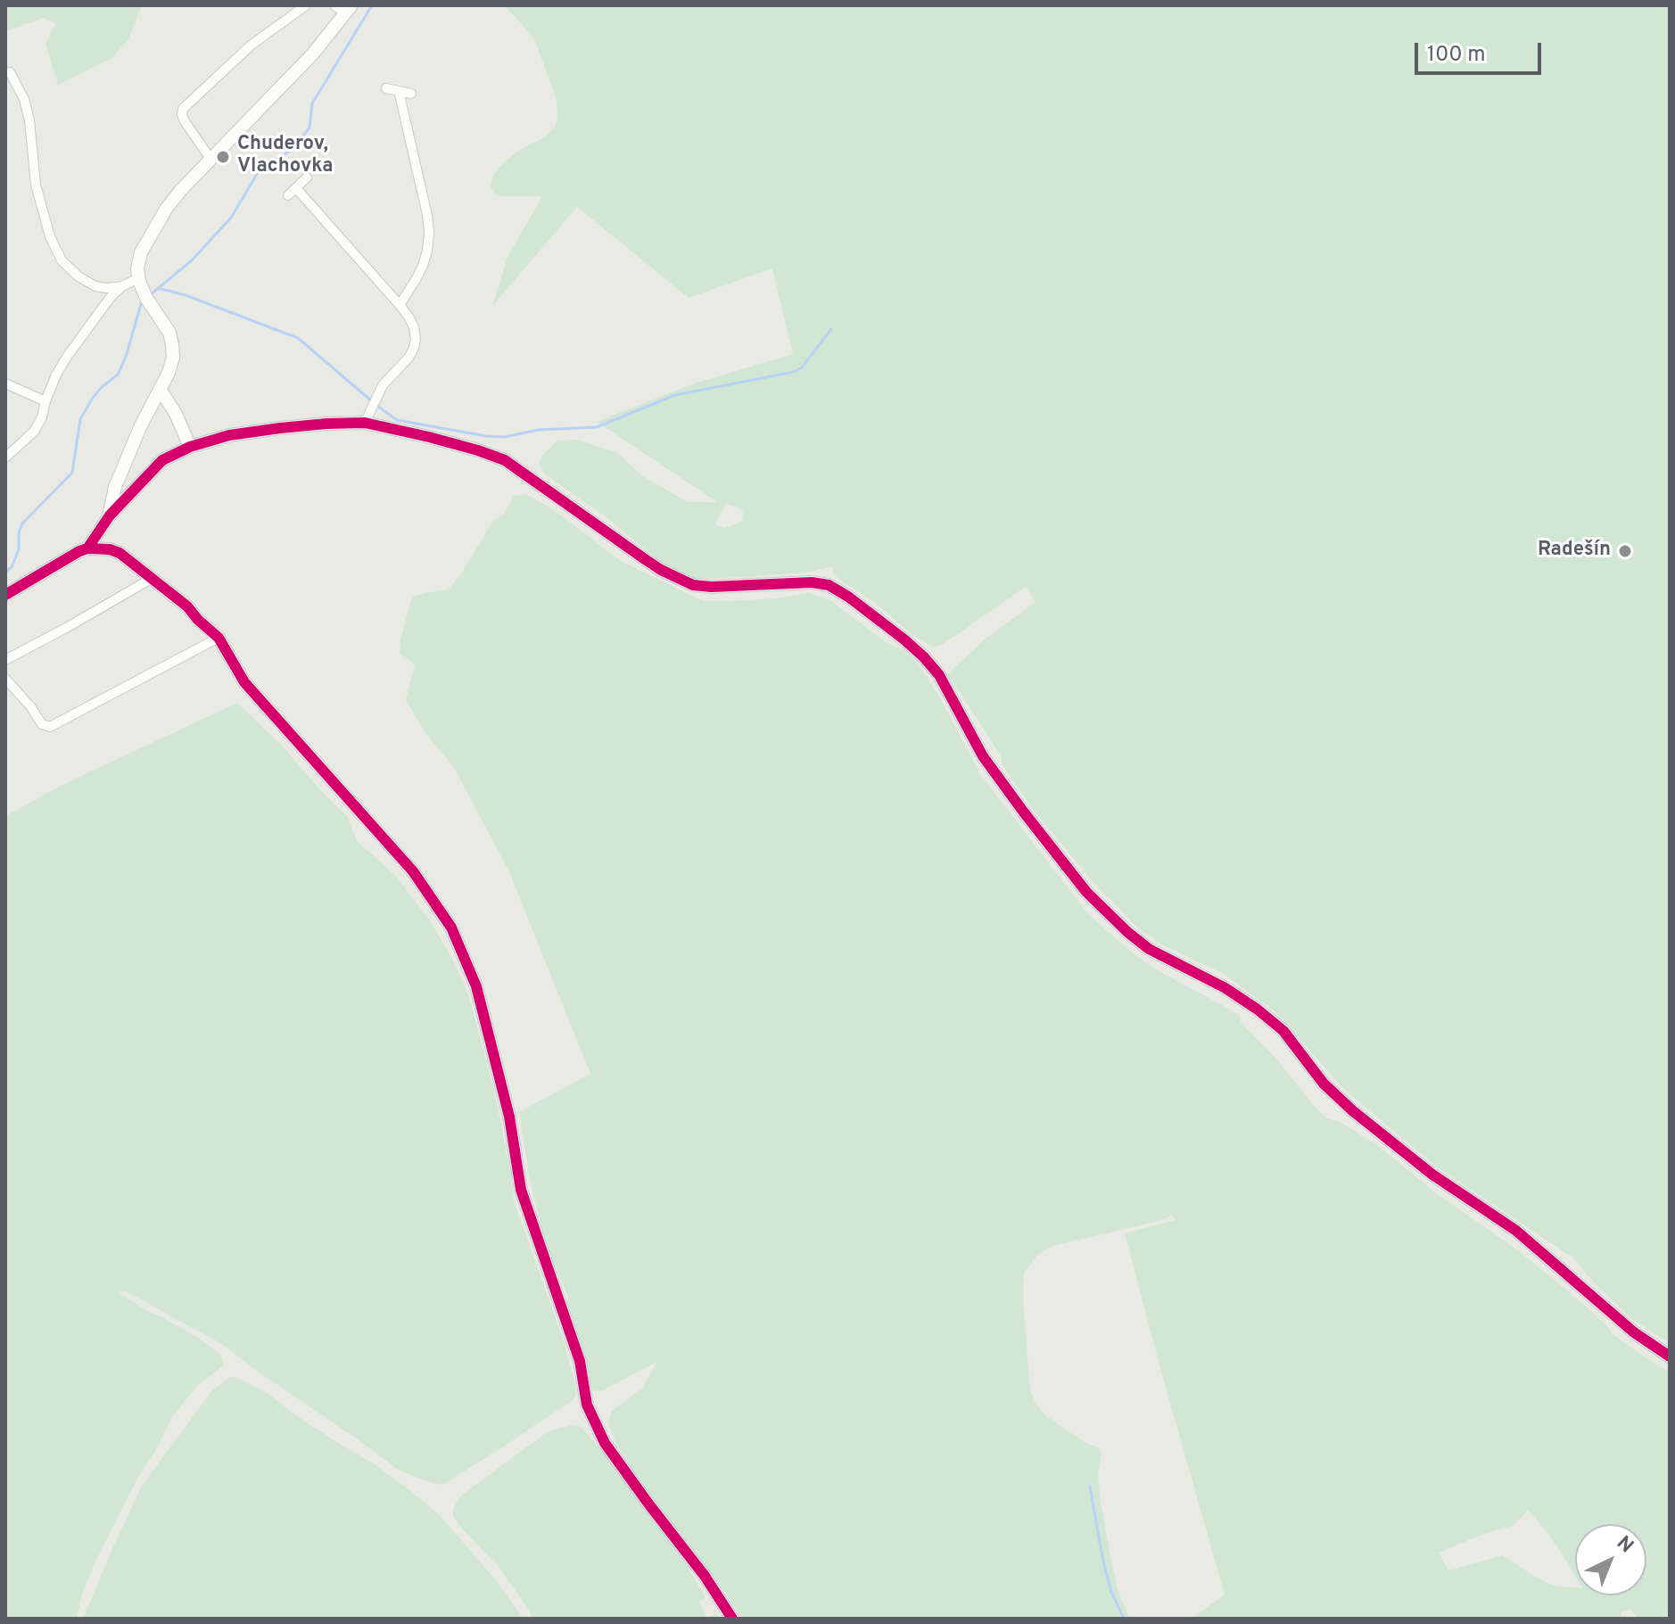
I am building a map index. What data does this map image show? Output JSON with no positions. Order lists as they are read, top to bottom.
{
  "places": ["Chuderov, Vlachovka", "Radešín"],
  "scale_bar": "100 m",
  "north": "top right"
}
